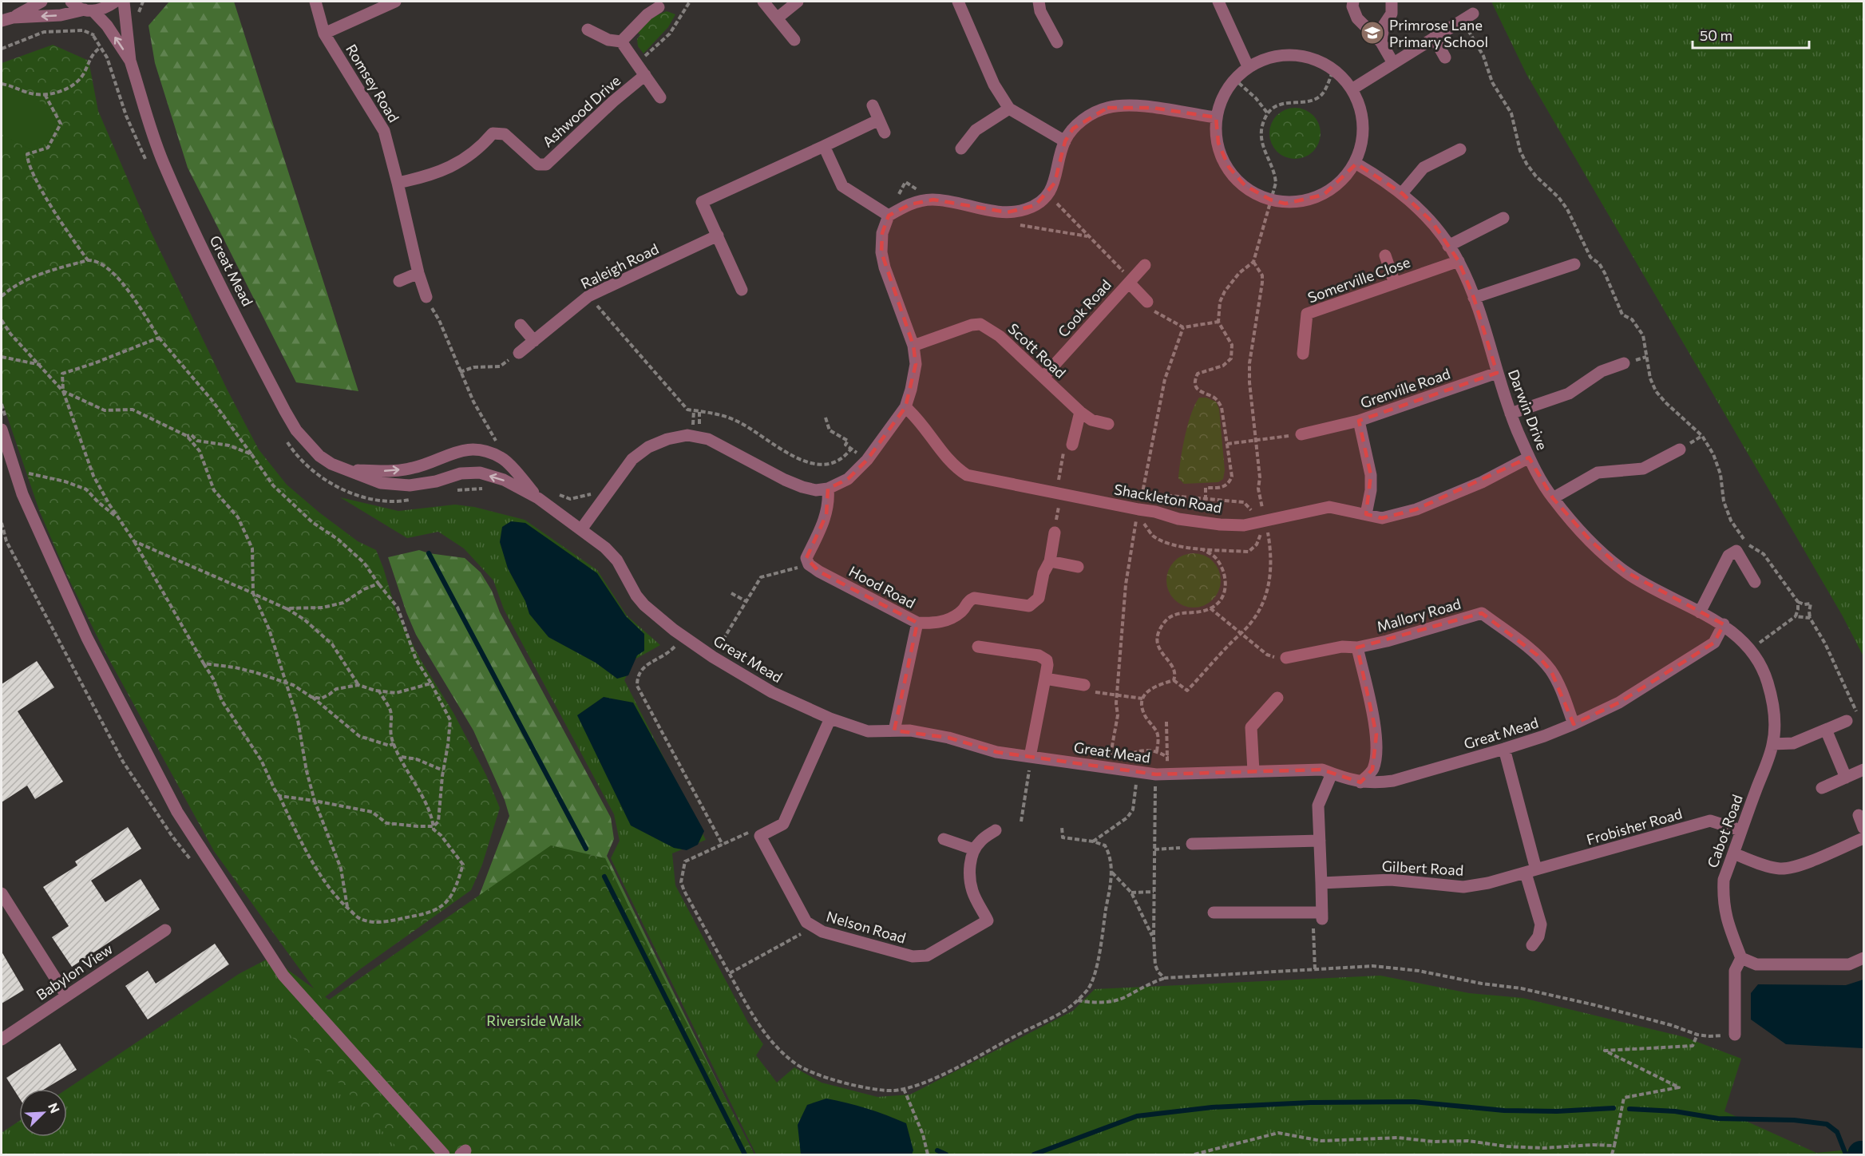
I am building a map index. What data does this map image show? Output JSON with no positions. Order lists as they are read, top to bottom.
{
  "streets": {
    "street": [
      "Romsey Road",
      "Ashwood Drive",
      "Raleigh Road",
      "Great Mead",
      "Somerville Close",
      "Cook Road",
      "Scott Road",
      "Grenville Road",
      "Darwin Drive",
      "Shackleton Road",
      "Hood Road",
      "Mallory Road",
      "Frobisher Road",
      "Cabot Road",
      "Gilbert Road",
      "Nelson Road",
      "Babylon View"
    ]
  },
  "crossings": [
    ["Romsey Road", "Ashwood Drive"],
    ["Great Mead", "Darwin Drive"],
    ["Great Mead", "Hood Road"],
    ["Great Mead", "Mallory Road"],
    ["Great Mead", "Cabot Road"],
    ["Somerville Close", "Darwin Drive"],
    ["Cook Road", "Scott Road"],
    ["Grenville Road", "Darwin Drive"],
    ["Grenville Road", "Shackleton Road"],
    ["Darwin Drive", "Shackleton Road"],
    ["Darwin Drive", "Cabot Road"],
    ["Frobisher Road", "Cabot Road"],
    ["Frobisher Road", "Gilbert Road"]
  ],
  "parks": ["Riverside Walk"],
  "places": {
    "school or university": ["Primrose Lane Primary School"]
  },
  "scale_bar": "50 m",
  "north": "top right"
}
